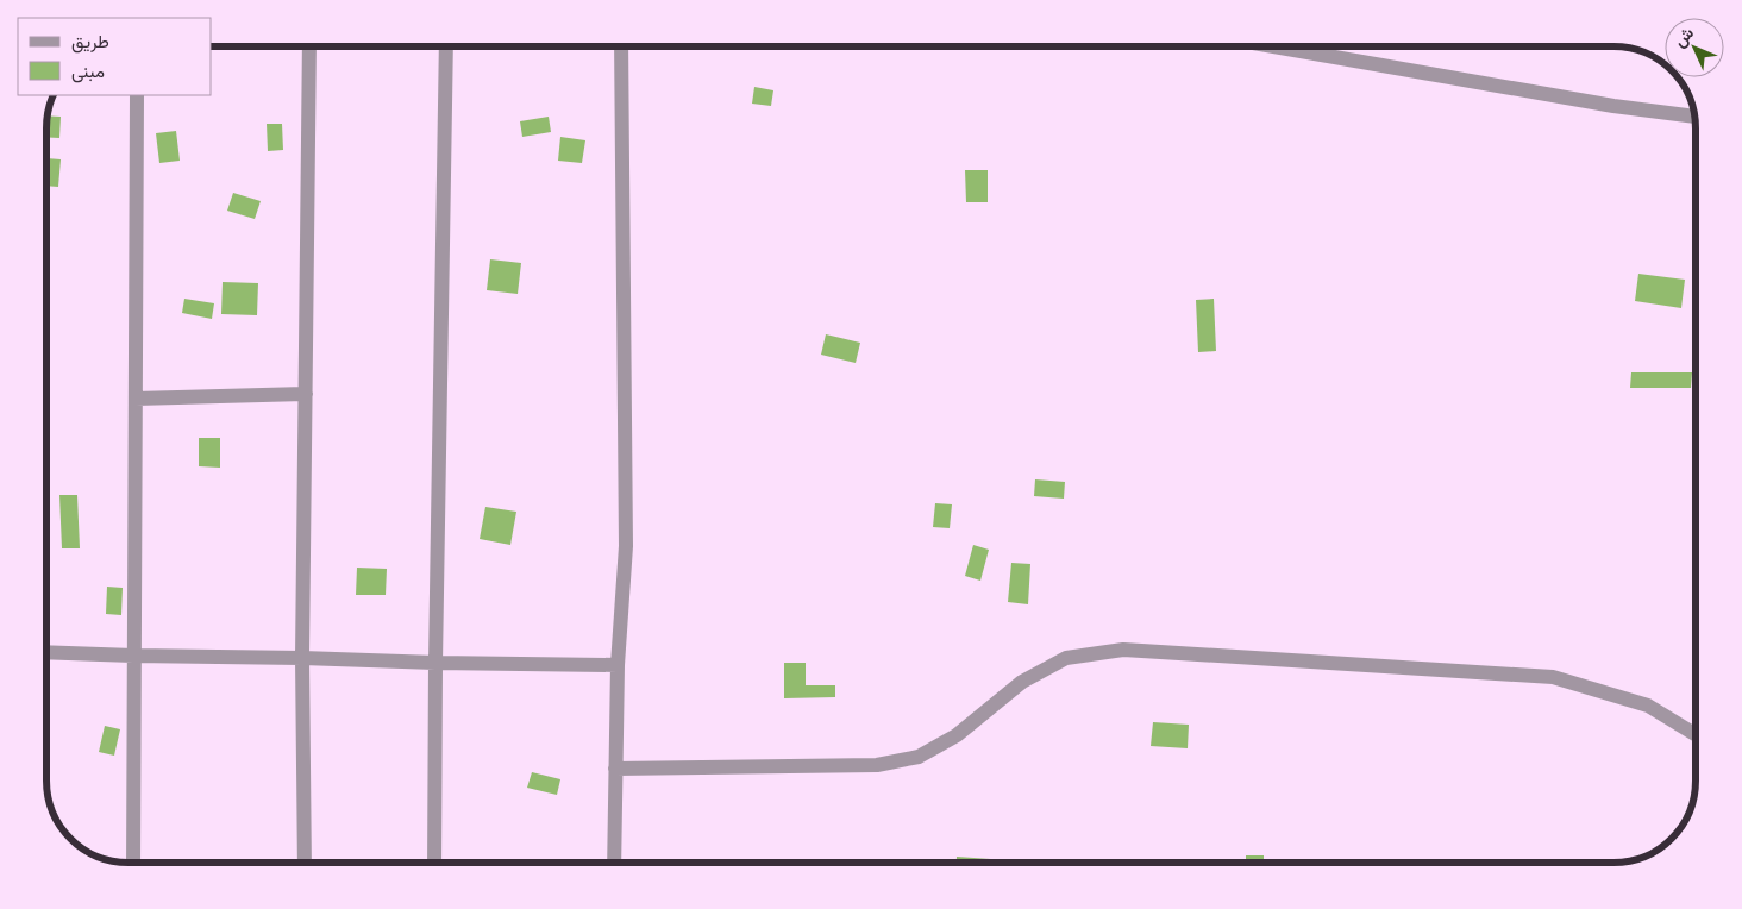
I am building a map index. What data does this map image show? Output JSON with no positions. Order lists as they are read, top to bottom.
{
  "legend": ["طريق", "مبنى"],
  "north": "top left"
}
